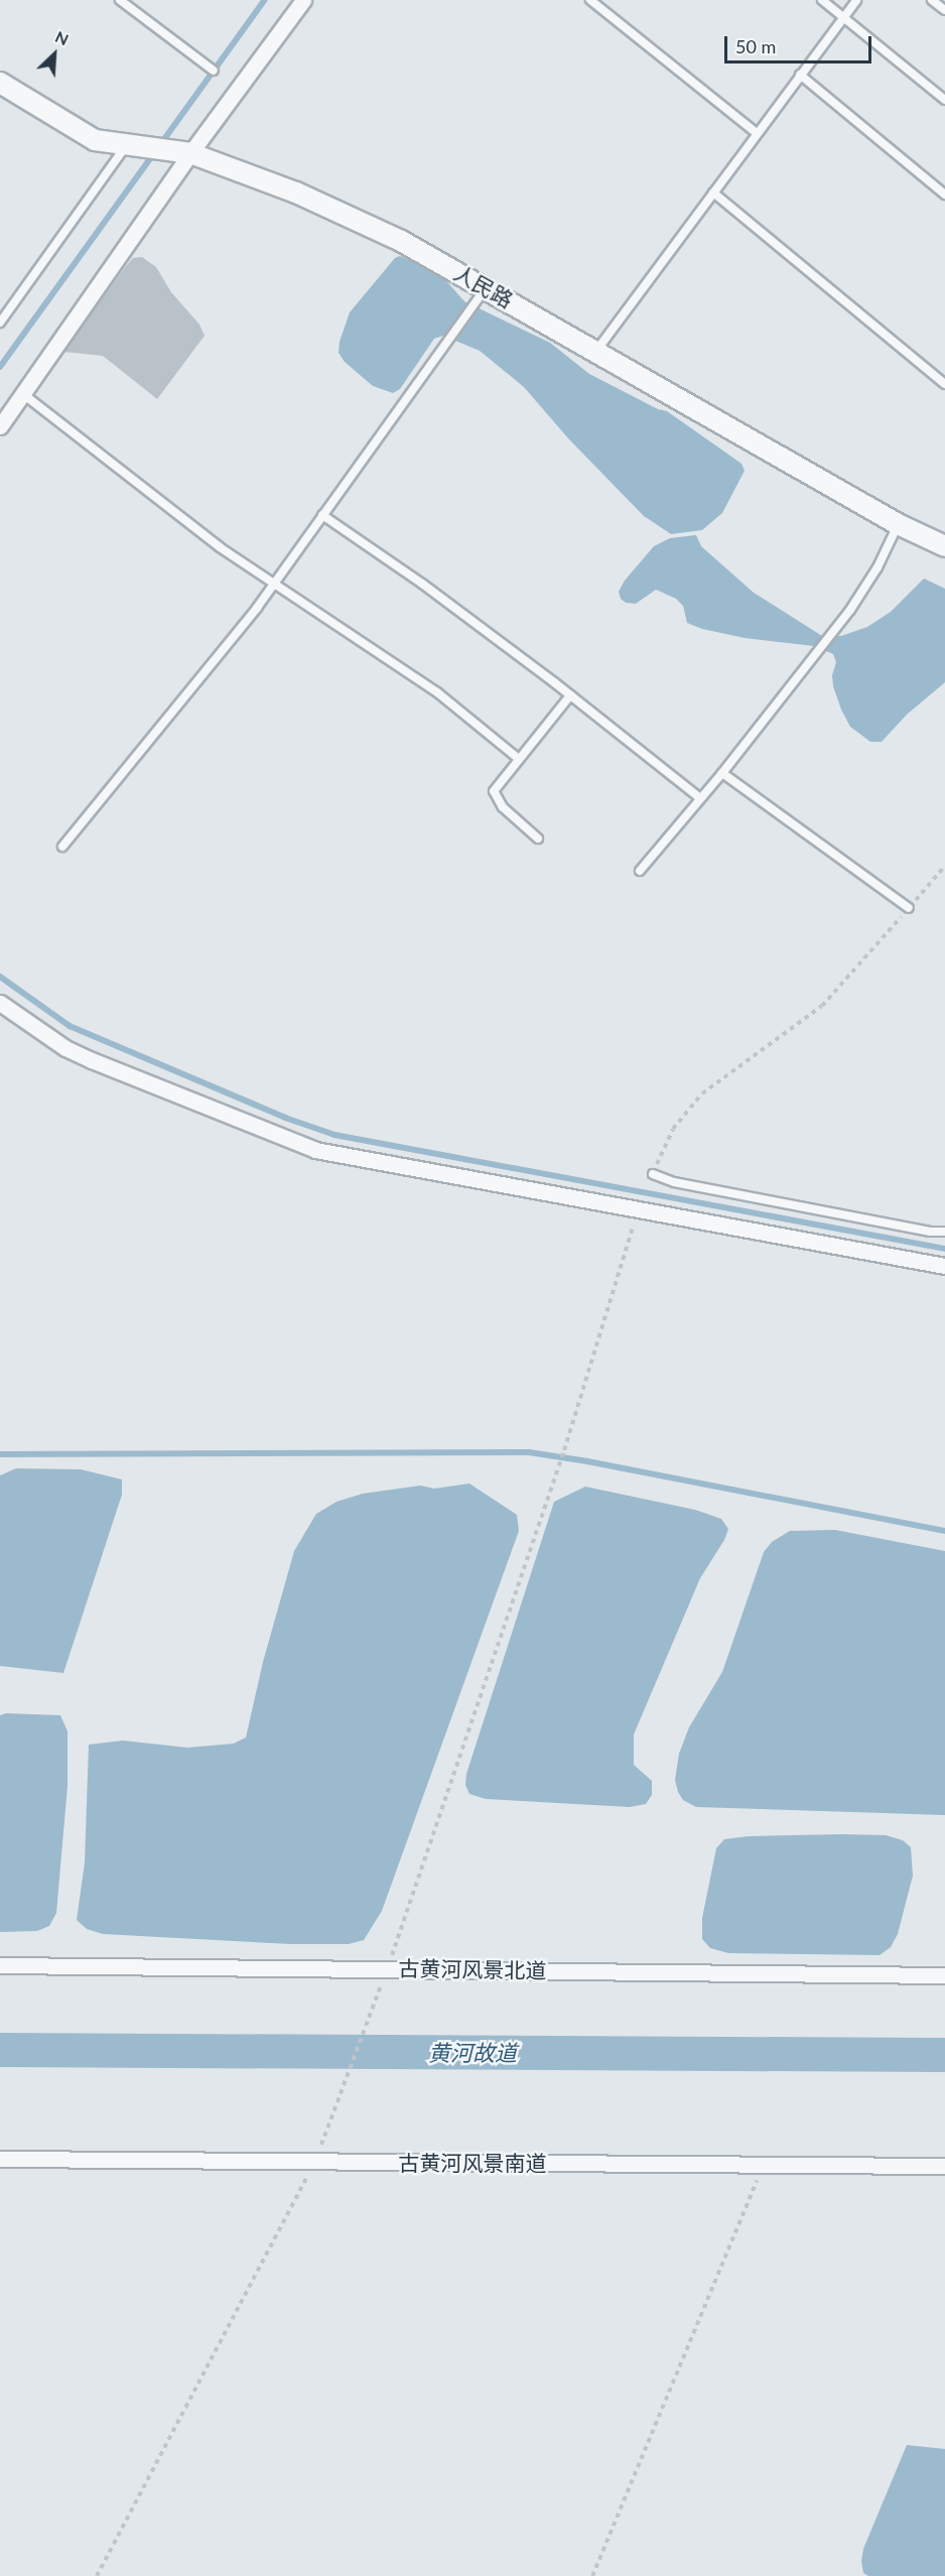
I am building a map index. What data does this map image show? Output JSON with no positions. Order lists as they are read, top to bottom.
{
  "streets": {
    "street": ["人民路", "古黄河风景北道", "古黄河风景南道"]
  },
  "water": ["黄河故道"],
  "scale_bar": "50 m",
  "north": "top right"
}
